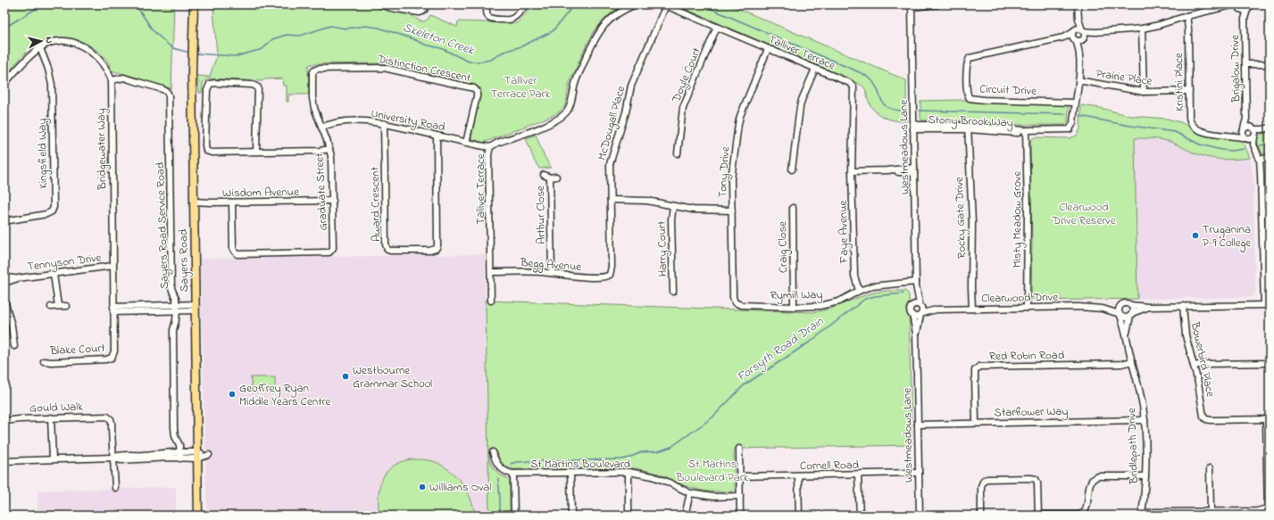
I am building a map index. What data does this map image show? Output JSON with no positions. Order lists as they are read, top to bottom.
{
  "streets": {
    "main road": ["Sayers Road"],
    "street": [
      "Talliver Terrace",
      "Distinction Crescent",
      "Brigalow Drive",
      "Doyle Court",
      "Prairie Place",
      "Kristini Place",
      "Circuit Drive",
      "University Road",
      "Stony Brook Way",
      "McDougall Place",
      "Westmeadows Lane",
      "Bridgewater Way",
      "Kingsfield Way",
      "Tony Drive",
      "Graduate Street",
      "Wisdom Avenue",
      "Award Crescent",
      "Arthur Close",
      "Rocky Gate Drive",
      "Misty Meadow Grove",
      "Sayers Road Service Road",
      "Faye Avenue",
      "Craig Close",
      "Harry Court",
      "Tennyson Drive",
      "Begg Avenue",
      "Rymill Way",
      "Clearwood Drive",
      "Blake Court",
      "Red Robin Road",
      "Bowerbird Place",
      "Gould Walk",
      "Starflower Way",
      "Bridlepath Drive",
      "St Martins Boulevard",
      "Cornell Road"
    ]
  },
  "crossings": [
    ["Talliver Terrace", "Doyle Court"],
    ["Talliver Terrace", "University Road"],
    ["Talliver Terrace", "McDougall Place"],
    ["Talliver Terrace", "Tony Drive"],
    ["Talliver Terrace", "Faye Avenue"],
    ["Talliver Terrace", "Begg Avenue"],
    ["Distinction Crescent", "University Road"],
    ["Distinction Crescent", "Graduate Street"],
    ["Brigalow Drive", "Kristini Place"],
    ["Prairie Place", "Kristini Place"],
    ["Prairie Place", "Stony Brook Way"],
    ["Circuit Drive", "Stony Brook Way"],
    ["University Road", "Graduate Street"],
    ["University Road", "Award Crescent"],
    ["Stony Brook Way", "Westmeadows Lane"],
    ["Stony Brook Way", "Rocky Gate Drive"],
    ["Stony Brook Way", "Misty Meadow Grove"],
    ["McDougall Place", "Begg Avenue"],
    ["Westmeadows Lane", "Rymill Way"],
    ["Westmeadows Lane", "Clearwood Drive"],
    ["Westmeadows Lane", "Starflower Way"],
    ["Westmeadows Lane", "Cornell Road"],
    ["Bridgewater Way", "Kingsfield Way"],
    ["Bridgewater Way", "Sayers Road Service Road"],
    ["Bridgewater Way", "Tennyson Drive"],
    ["Bridgewater Way", "Blake Court"],
    ["Tony Drive", "Rymill Way"],
    ["Graduate Street", "Wisdom Avenue"],
    ["Wisdom Avenue", "Sayers Road"],
    ["Arthur Close", "Begg Avenue"],
    ["Rocky Gate Drive", "Clearwood Drive"],
    ["Misty Meadow Grove", "Clearwood Drive"],
    ["Faye Avenue", "Rymill Way"],
    ["Craig Close", "Rymill Way"],
    ["Clearwood Drive", "Bridlepath Drive"],
    ["Red Robin Road", "Starflower Way"],
    ["Red Robin Road", "Bridlepath Drive"],
    ["Starflower Way", "Bridlepath Drive"]
  ],
  "water": ["Skeleton Creek", "Forsyth Road Drain"],
  "parks": ["Talliver Terrace Park", "Clearwood Drive Reserve", "St Martins Boulevard Park"],
  "places": [
    "Truganina P-9 College",
    "Westbourne Grammar School",
    "Geoffrey Ryan Middle Years Centre",
    "Williams Oval"
  ],
  "north": "right"
}
